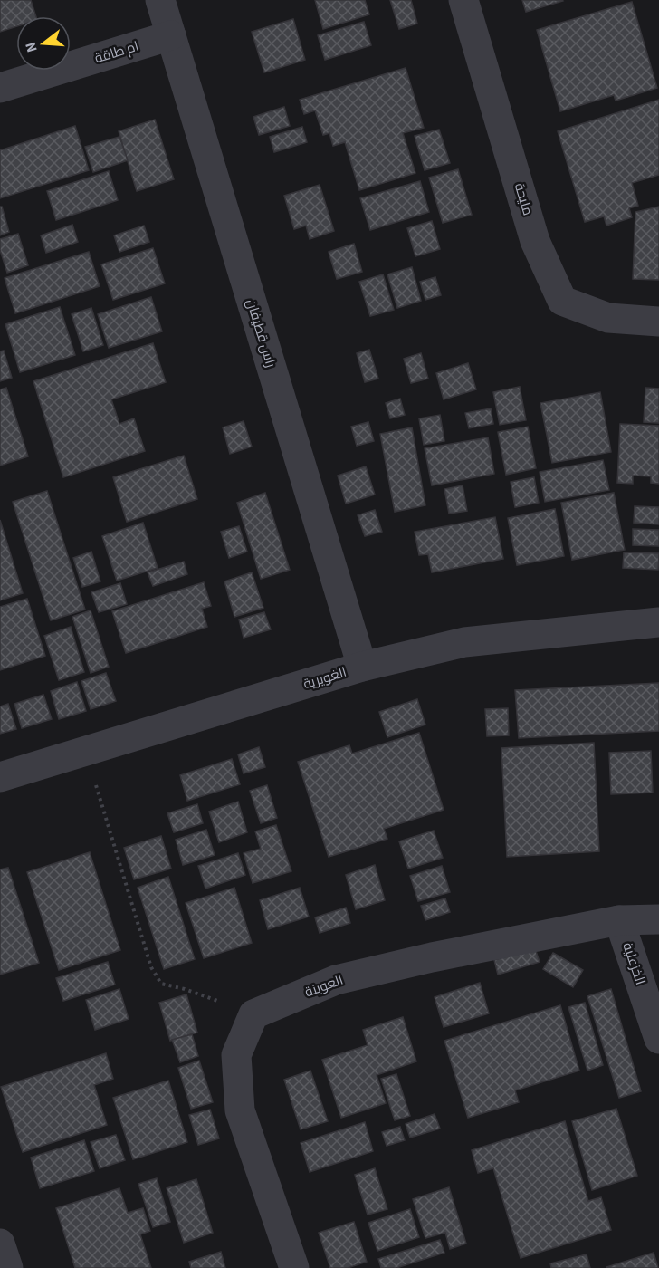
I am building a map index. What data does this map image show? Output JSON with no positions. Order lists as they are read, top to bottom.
{
  "streets": {
    "street": [
      "ام طاقة",
      "مليحة",
      "راس قطيفان",
      "الغويرية",
      "الخزعلية",
      "العوينة"
    ]
  },
  "crossings": [
    ["ام طاقة", "راس قطيفان"],
    ["راس قطيفان", "الغويرية"],
    ["الخزعلية", "العوينة"]
  ],
  "north": "left"
}
